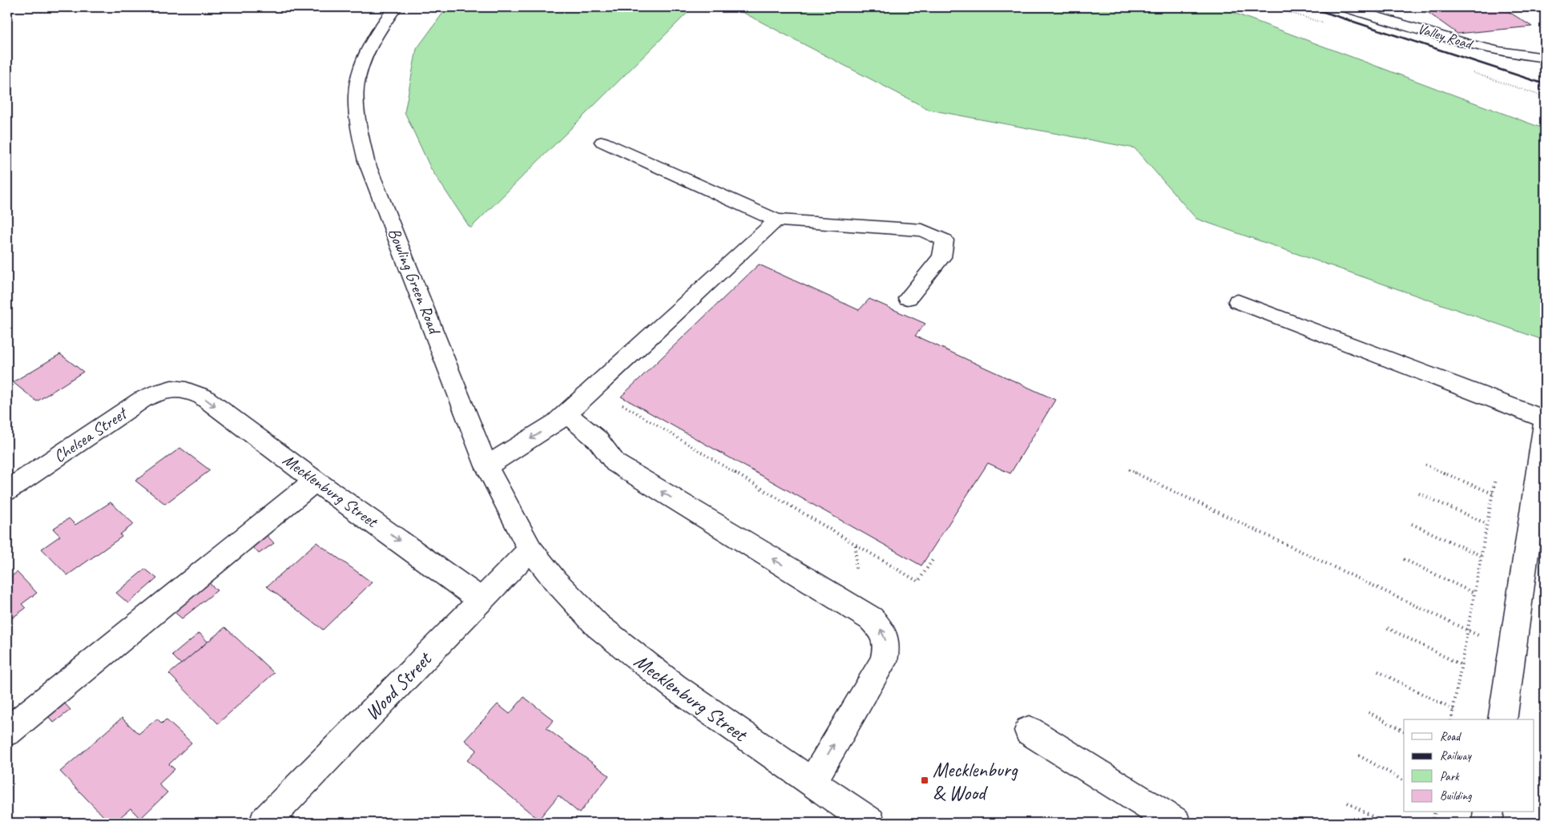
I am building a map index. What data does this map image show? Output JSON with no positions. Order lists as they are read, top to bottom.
{
  "streets": {
    "street": [
      "Valley Road",
      "Bowling Green Road",
      "Chelsea Street",
      "Mecklenburg Street",
      "Wood Street"
    ]
  },
  "crossings": [
    ["Bowling Green Road", "Mecklenburg Street"],
    ["Bowling Green Road", "Wood Street"],
    ["Chelsea Street", "Mecklenburg Street"],
    ["Mecklenburg Street", "Wood Street"]
  ],
  "one_way": ["Mecklenburg Street"],
  "places": {
    "transit": ["Mecklenburg & Wood"]
  },
  "legend": [
    "Road",
    "Railway",
    "Park",
    "Building"
  ]
}
